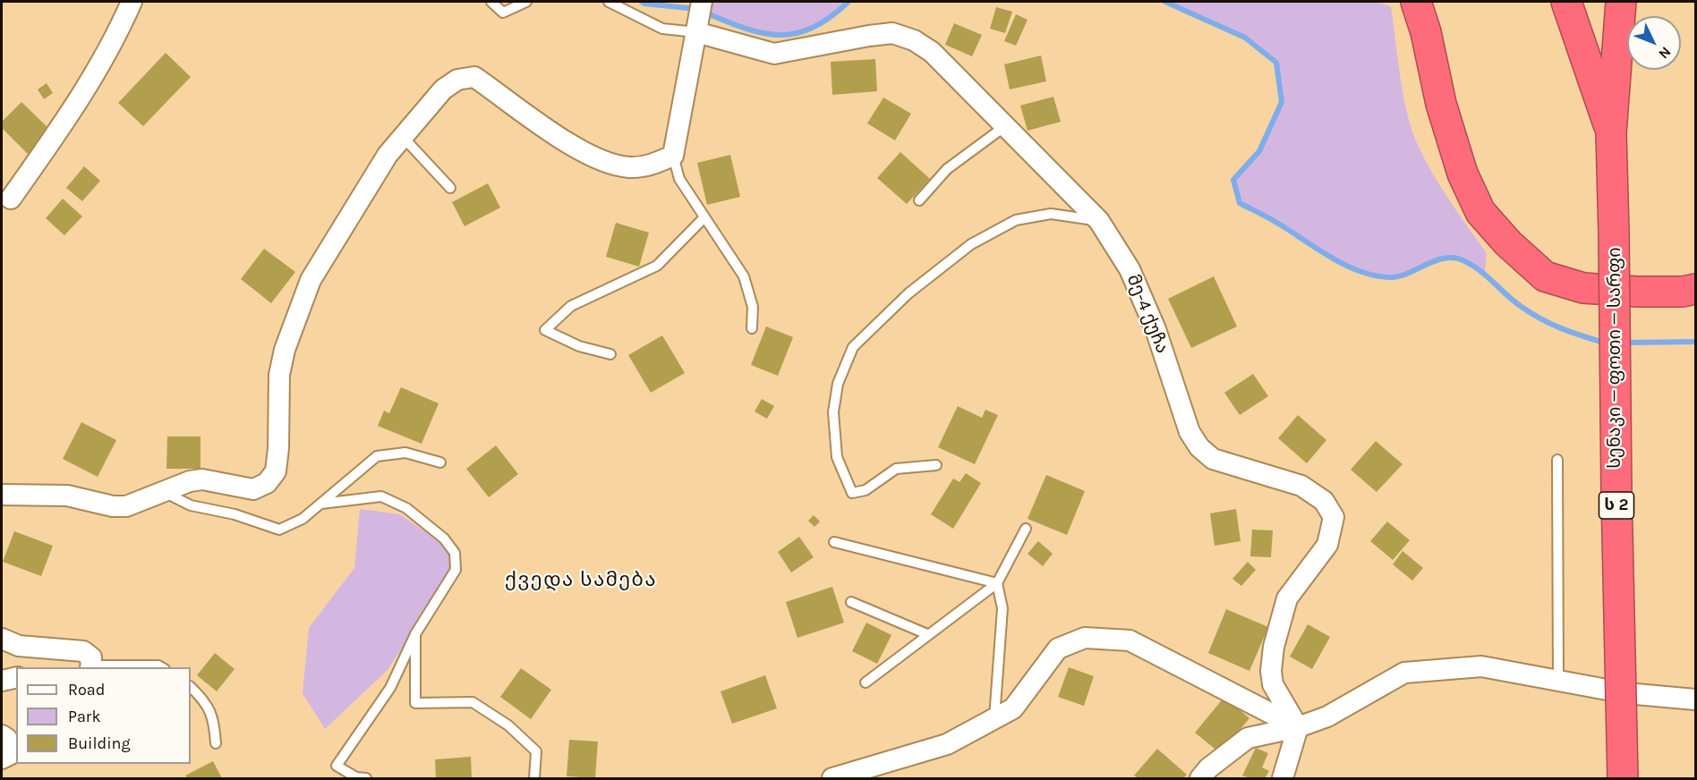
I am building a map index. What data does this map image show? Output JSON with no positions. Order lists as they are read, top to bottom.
{
  "streets": {
    "highway": ["სენაკი — ფოთი — სარფი", "ს 2"],
    "street": ["მე-4 ქუჩა"]
  },
  "districts": ["ქვედა სამება"],
  "legend": ["Road", "Park", "Building"],
  "north": "bottom right"
}
